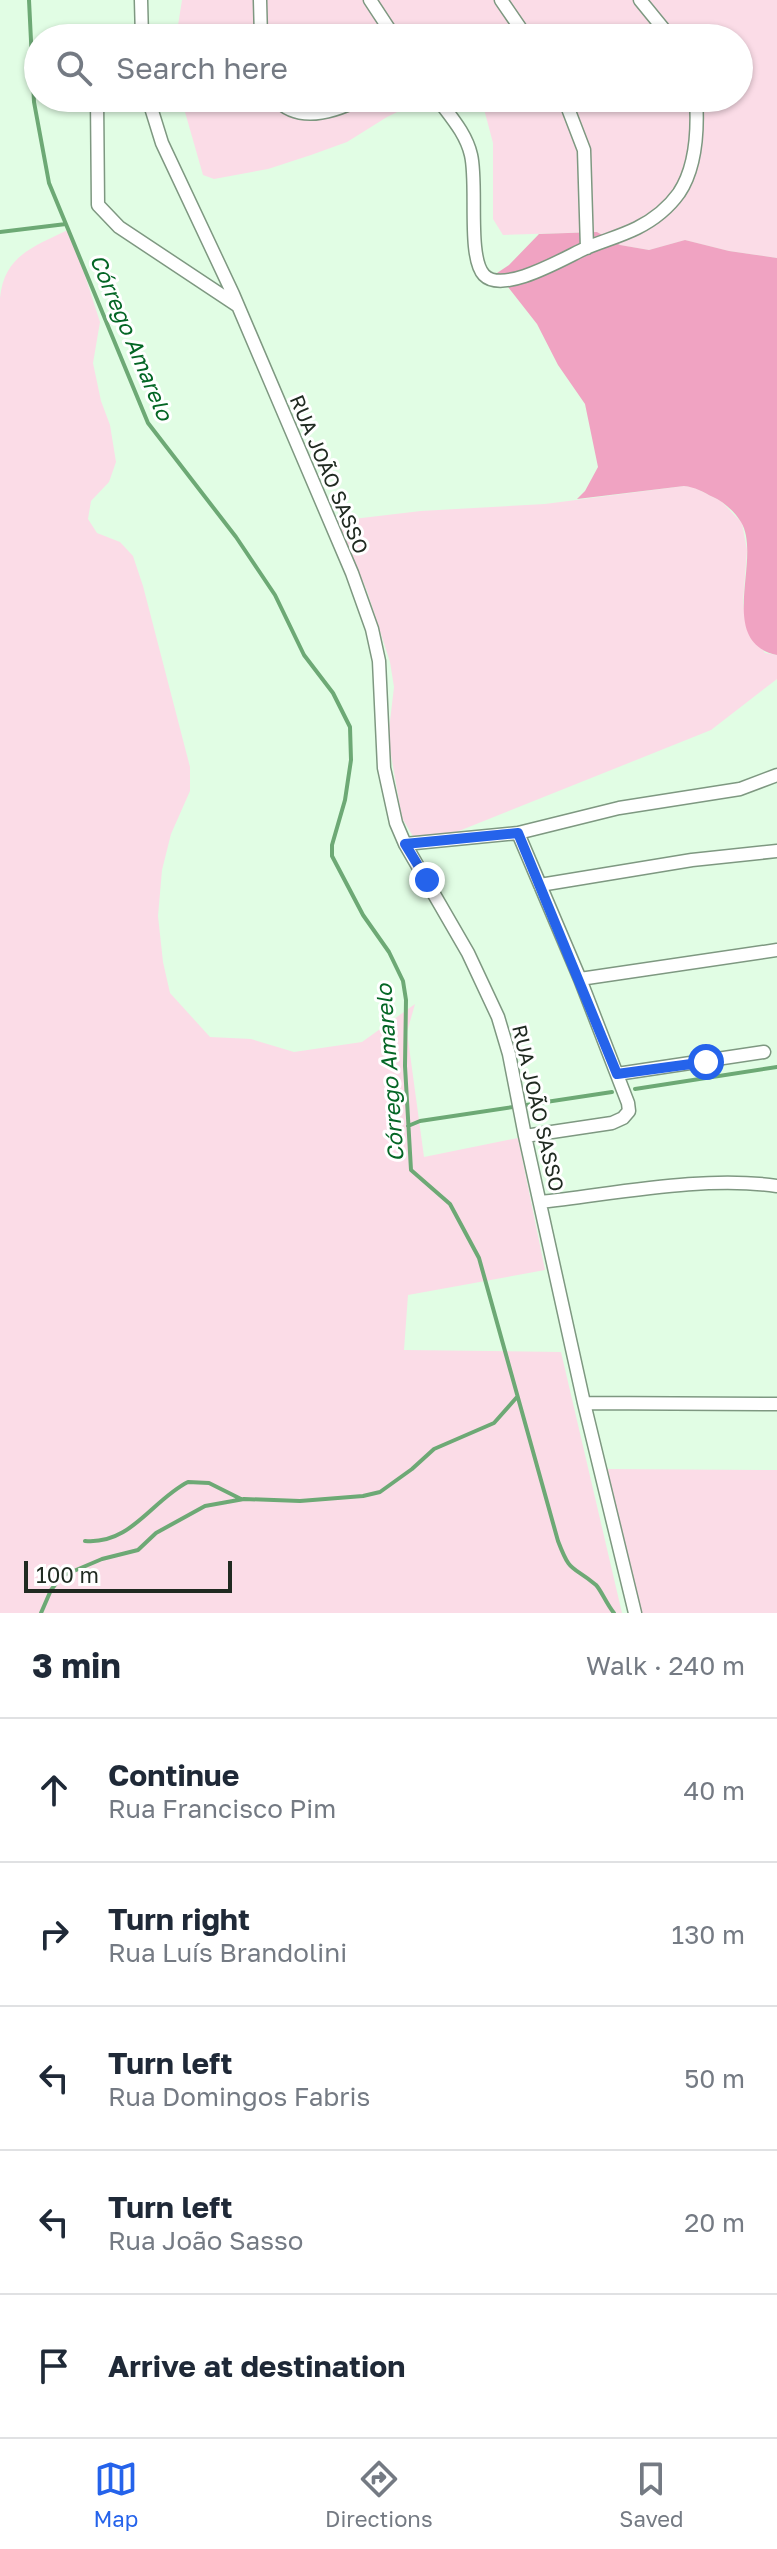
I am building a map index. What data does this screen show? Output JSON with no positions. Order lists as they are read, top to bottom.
{
  "streets": {
    "street": ["RUA JOÃO SASSO"]
  },
  "water": ["Córrego Amarelo"],
  "scale_bar": "100 m",
  "page": {
    "search": "Search here",
    "scale": "100 m",
    "heading": ["3 min", "Walk · 240 m"],
    "list": [
      ["Continue", "Rua Francisco Pim", "40 m"],
      ["Turn right", "Rua Luís Brandolini", "130 m"],
      ["Turn left", "Rua Domingos Fabris", "50 m"],
      ["Turn left", "Rua João Sasso", "20 m"],
      "Arrive at destination"
    ],
    "nav": ["Map", "Directions", "Saved"]
  }
}
